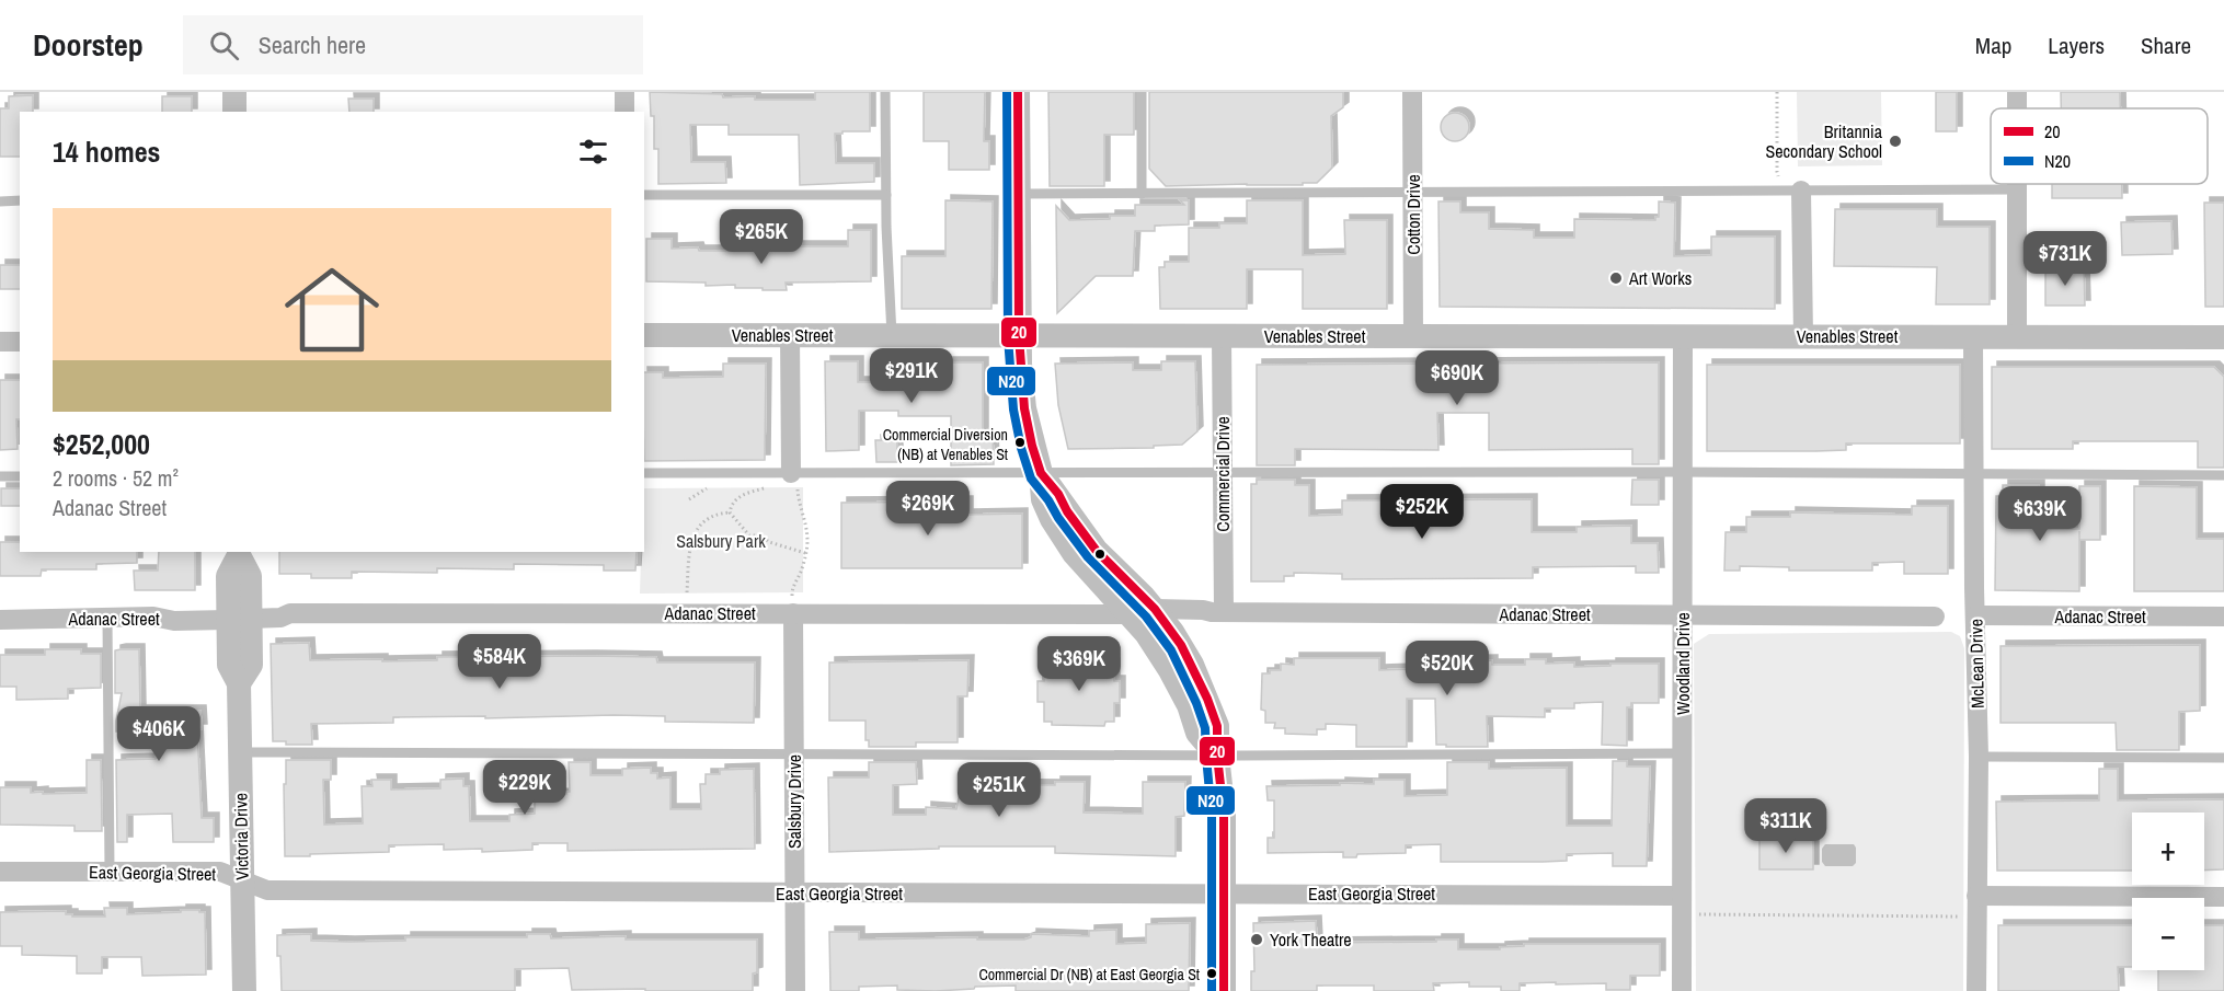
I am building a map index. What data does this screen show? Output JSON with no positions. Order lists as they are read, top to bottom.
{
  "streets": {
    "street": [
      "Cotton Drive",
      "Venables Street",
      "Commercial Drive",
      "Adanac Street",
      "Woodland Drive",
      "McLean Drive",
      "Salsbury Drive",
      "Victoria Drive",
      "East Georgia Street"
    ]
  },
  "crossings": [
    ["Cotton Drive", "Venables Street"],
    ["Venables Street", "Commercial Drive"],
    ["Venables Street", "Woodland Drive"],
    ["Venables Street", "McLean Drive"],
    ["Commercial Drive", "Adanac Street"],
    ["Adanac Street", "Woodland Drive"],
    ["Adanac Street", "McLean Drive"],
    ["Adanac Street", "Salsbury Drive"],
    ["Adanac Street", "Victoria Drive"],
    ["Woodland Drive", "East Georgia Street"],
    ["Salsbury Drive", "East Georgia Street"],
    ["Victoria Drive", "East Georgia Street"]
  ],
  "parks": ["Salsbury Park"],
  "places": [
    "Britannia Secondary School",
    "Art Works",
    "Commercial Diversion (NB) at Venables St",
    "York Theatre",
    "Commercial Dr (NB) at East Georgia St"
  ],
  "lines": ["transit line 20", "transit line N20"],
  "legend": ["20", "N20"],
  "page": {
    "header": "Doorstep",
    "search": "Search here",
    "nav": ["Map", "Layers", "Share"],
    "heading": "14 homes",
    "list": [
      {
        "name": "$252,000",
        "note": "2 rooms · 52 m² · Adanac Street"
      }
    ],
    "price": [
      "$265K",
      "$731K",
      "$291K",
      "$690K",
      "$269K",
      "$252K",
      "$639K",
      "$584K",
      "$369K",
      "$520K",
      "$406K",
      "$229K",
      "$251K",
      "$311K"
    ],
    "map_buttons": ["+", "−"]
  }
}
